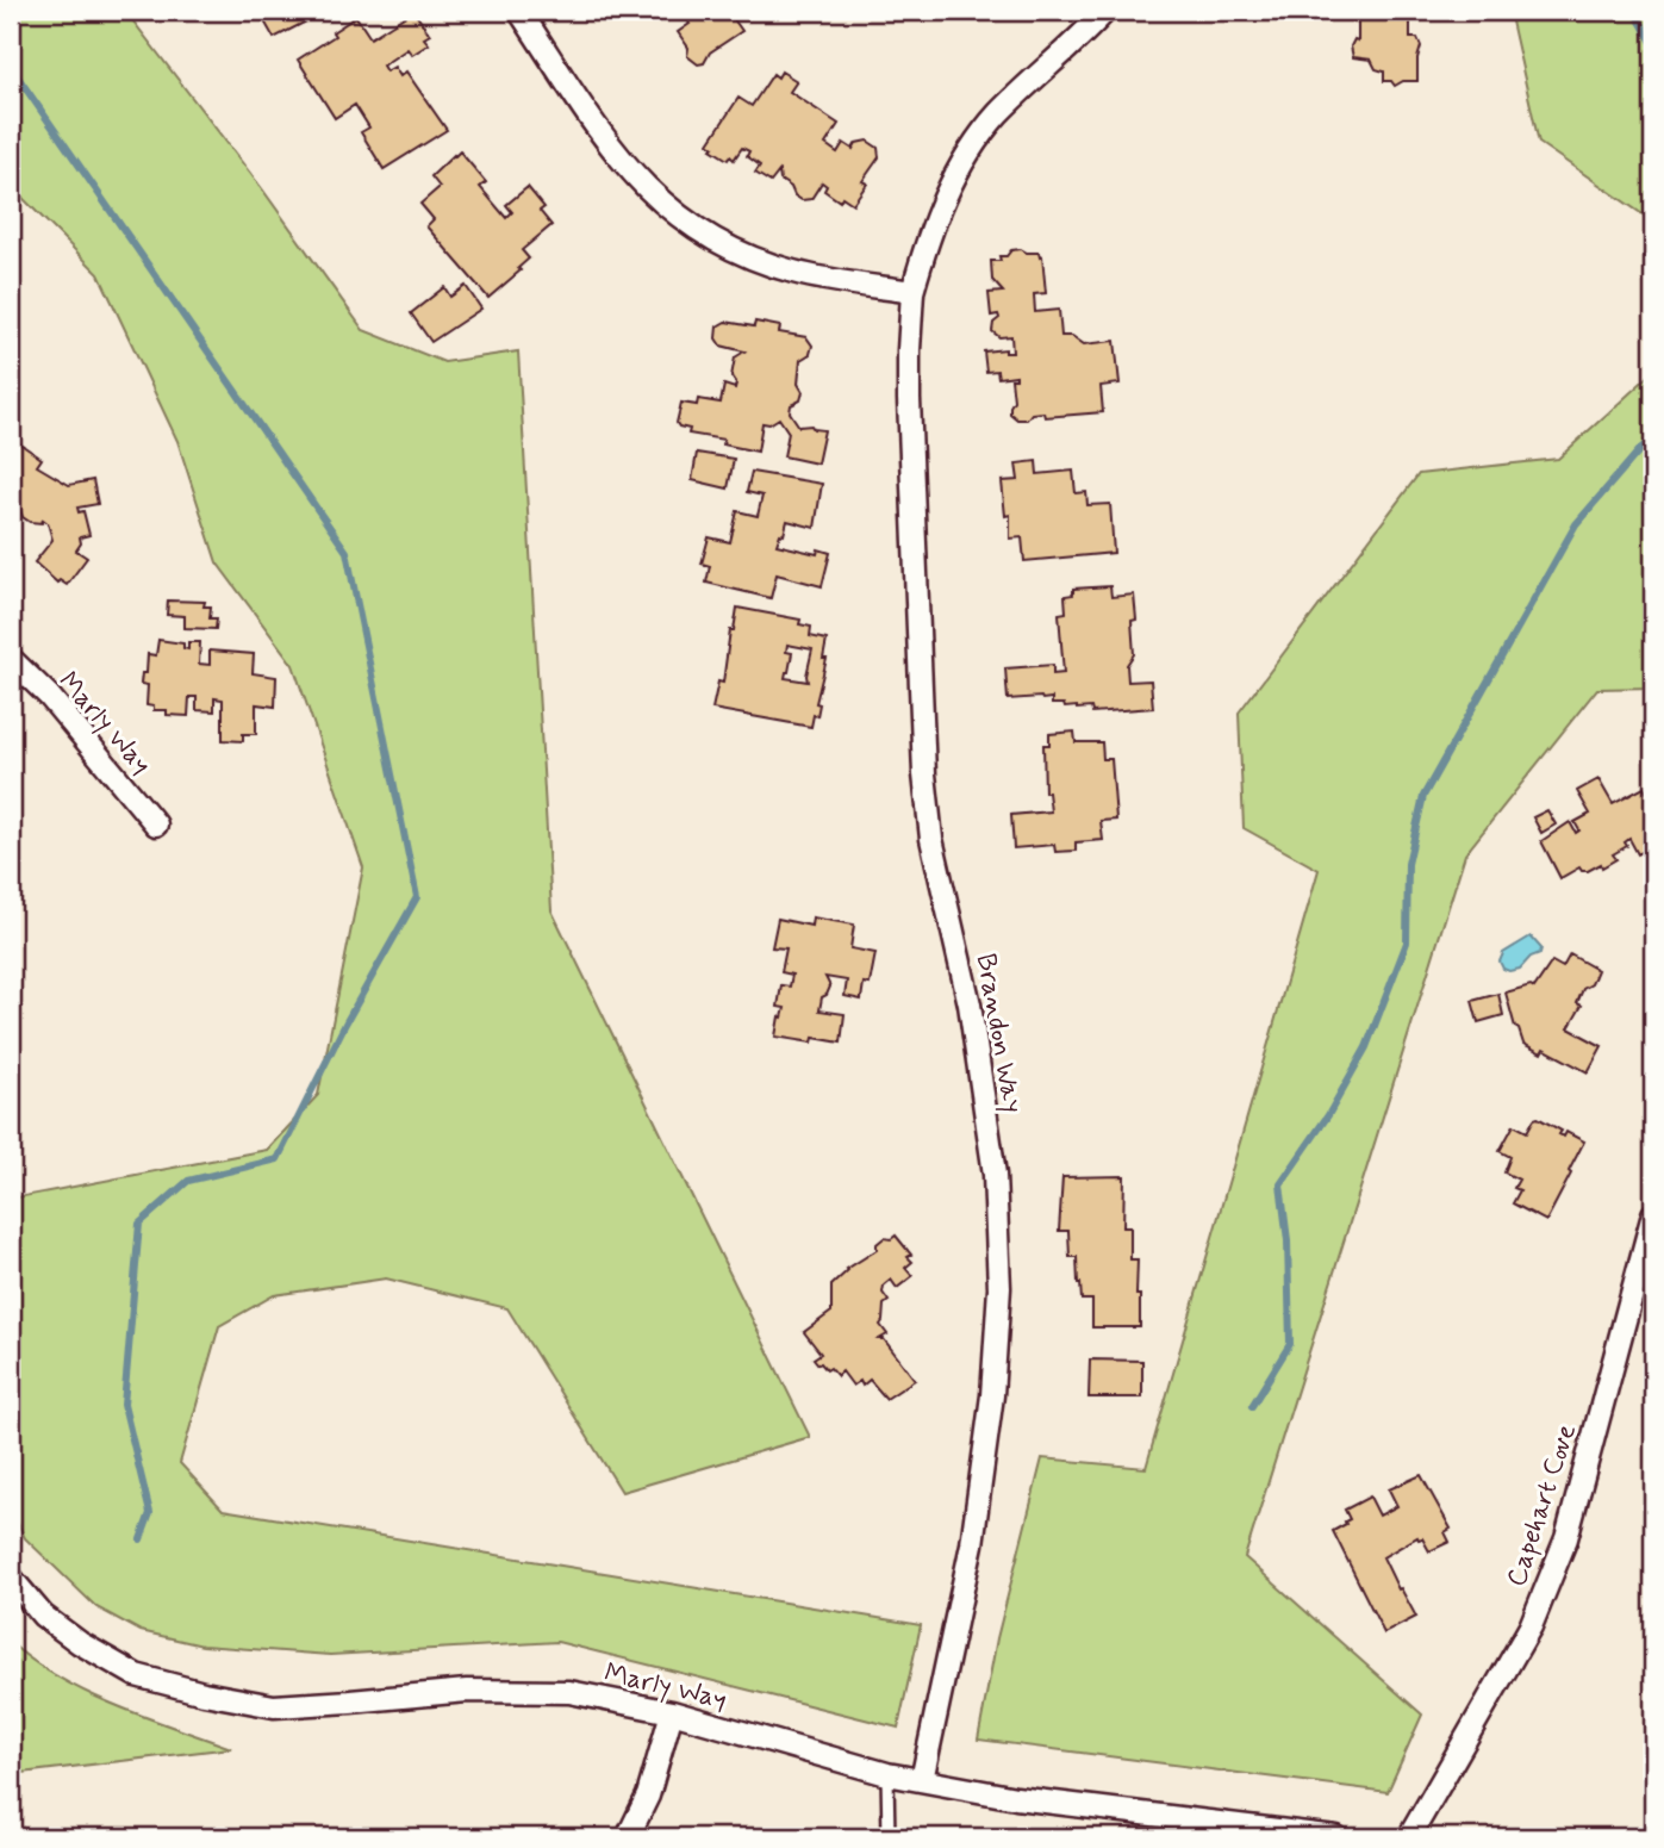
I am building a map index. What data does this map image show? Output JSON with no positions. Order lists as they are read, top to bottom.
{
  "streets": {
    "street": ["Marly Way", "Brandon Way", "Capehart Cove"]
  },
  "crossings": [
    ["Marly Way", "Brandon Way"]
  ]
}
